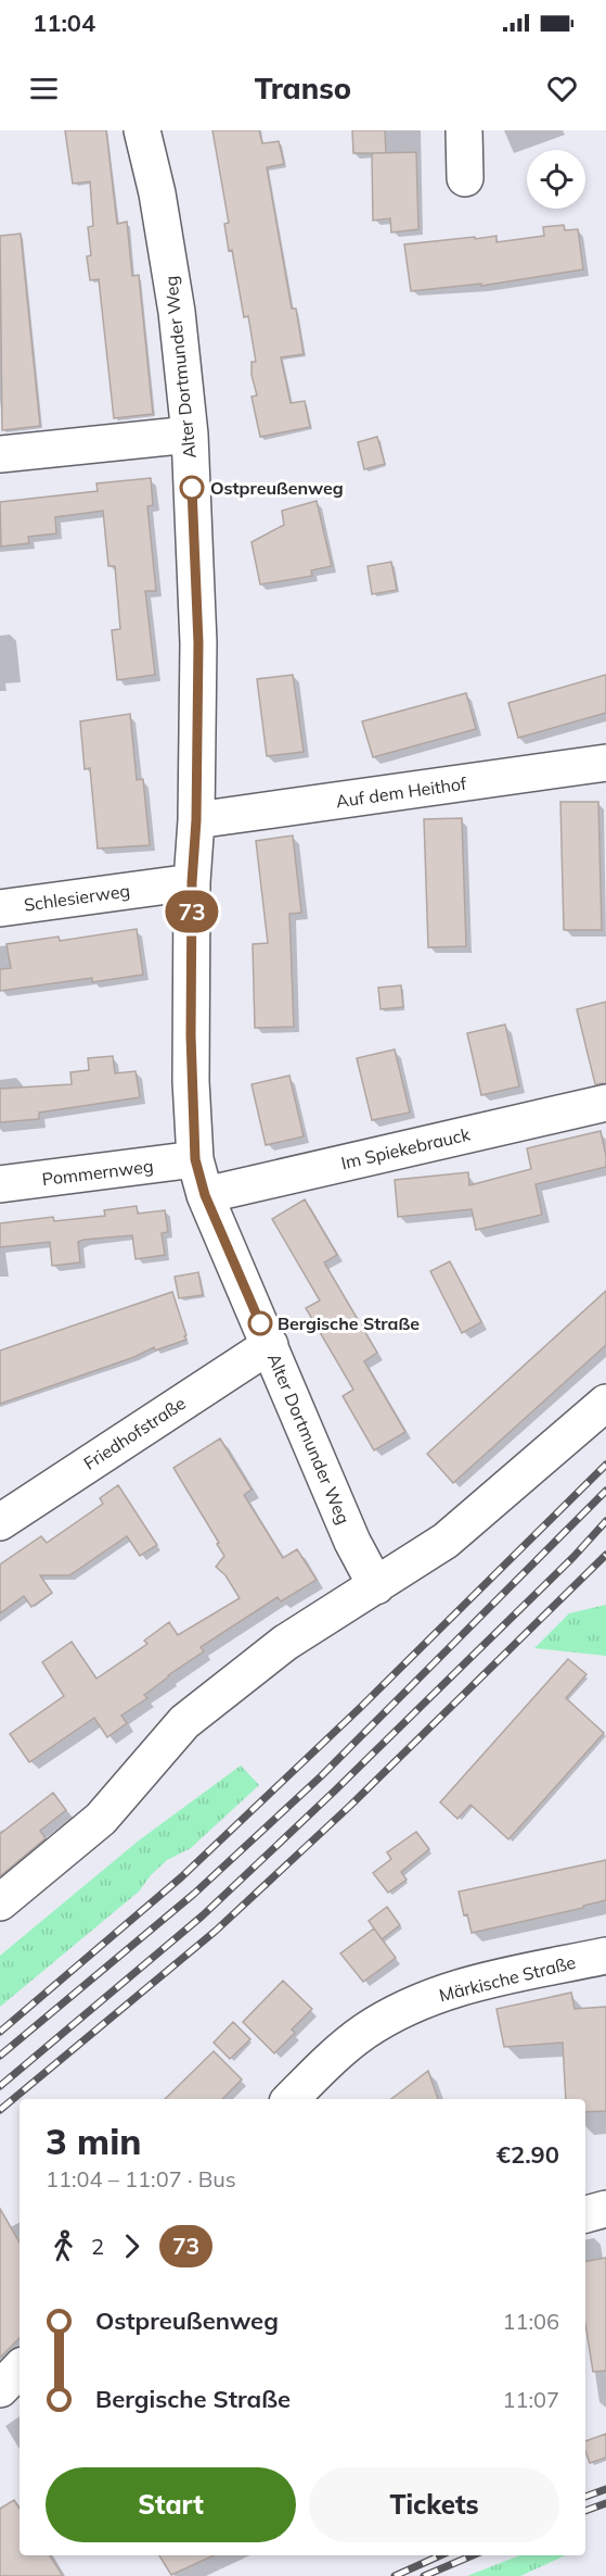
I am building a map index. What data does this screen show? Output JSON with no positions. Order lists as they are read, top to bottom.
{
  "streets": {
    "street": [
      "Alter Dortmunder Weg",
      "Auf dem Heithof",
      "Schlesierweg",
      "Im Spiekebrauck",
      "Pommernweg",
      "Friedhofstraße",
      "Märkische Straße"
    ]
  },
  "crossings": [
    ["Alter Dortmunder Weg", "Auf dem Heithof"],
    ["Alter Dortmunder Weg", "Schlesierweg"],
    ["Alter Dortmunder Weg", "Im Spiekebrauck"],
    ["Alter Dortmunder Weg", "Pommernweg"],
    ["Alter Dortmunder Weg", "Friedhofstraße"]
  ],
  "places": ["Ostpreußenweg", "Bergische Straße"],
  "lines": ["bus line 73"],
  "page": {
    "status": "11:04",
    "header": "Transo",
    "on_map": "73",
    "heading": ["3 min", "11:04 – 11:07 · Bus", "€2.90"],
    "legs": ["2", "73"],
    "list": [
      {
        "name": "Ostpreußenweg",
        "value": "11:06"
      },
      {
        "name": "Bergische Straße",
        "value": "11:07"
      }
    ],
    "buttons": ["Start", "Tickets"]
  }
}
